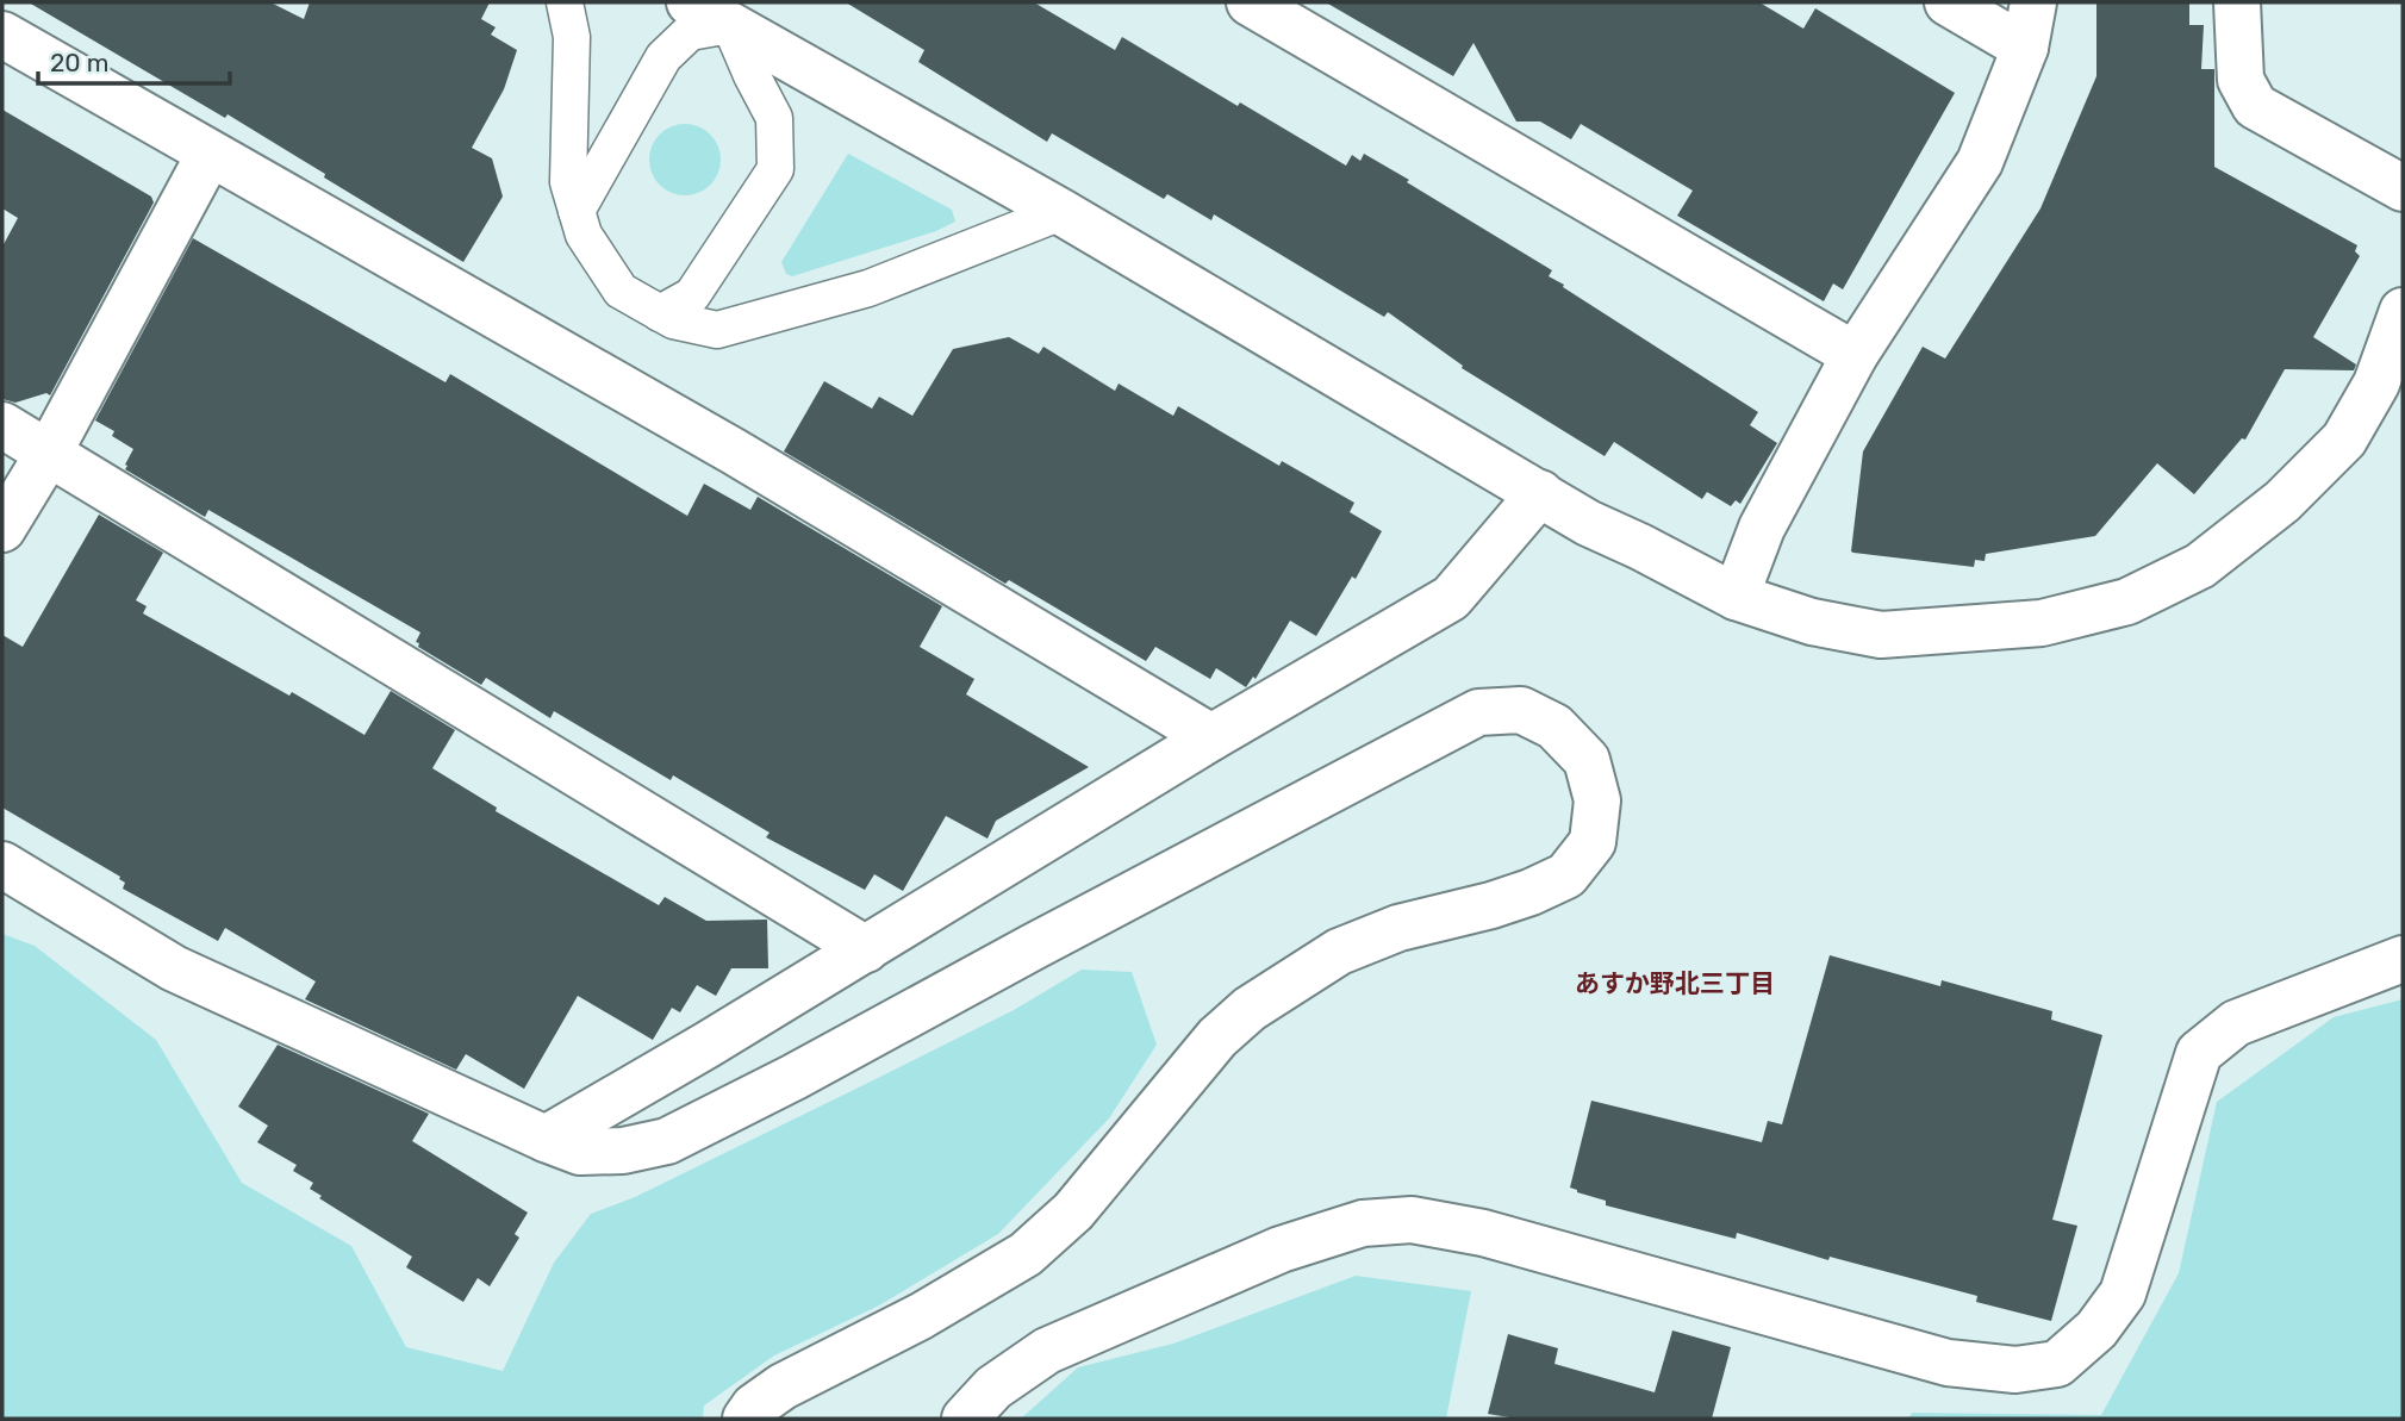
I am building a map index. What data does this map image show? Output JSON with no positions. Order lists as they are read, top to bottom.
{
  "districts": ["あすか野北三丁目"],
  "scale_bar": "20 m"
}
